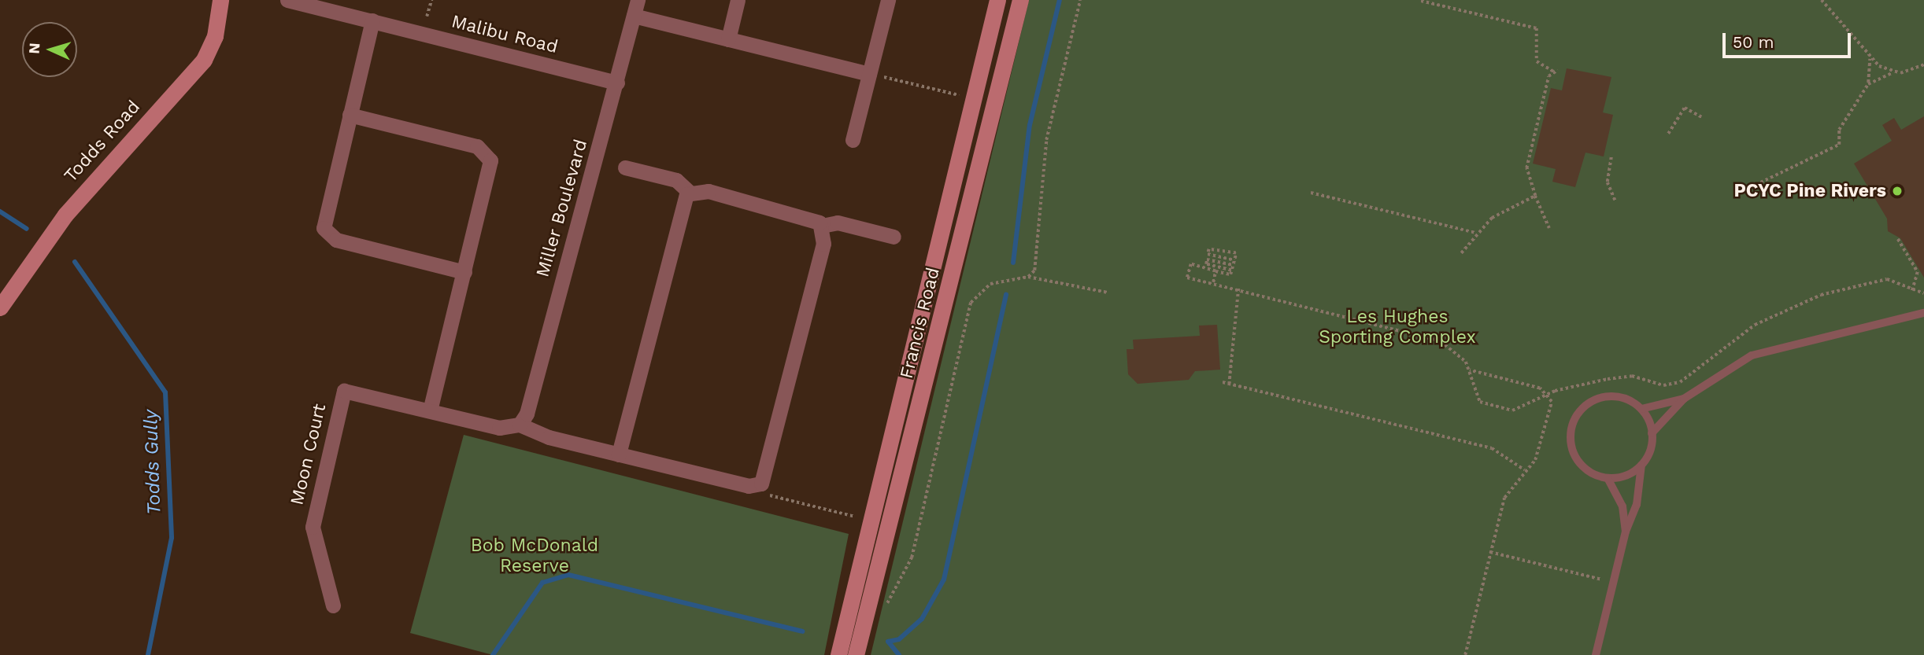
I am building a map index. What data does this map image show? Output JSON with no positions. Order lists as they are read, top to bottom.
{
  "streets": {
    "main road": ["Todds Road", "Francis Road"],
    "street": ["Malibu Road", "Miller Boulevard", "Moon Court"]
  },
  "crossings": [
    ["Malibu Road", "Miller Boulevard"],
    ["Miller Boulevard", "Moon Court"]
  ],
  "water": ["Todds Gully"],
  "parks": ["Les Hughes Sporting Complex", "Bob McDonald Reserve"],
  "places": ["PCYC Pine Rivers"],
  "scale_bar": "50 m",
  "north": "left"
}
